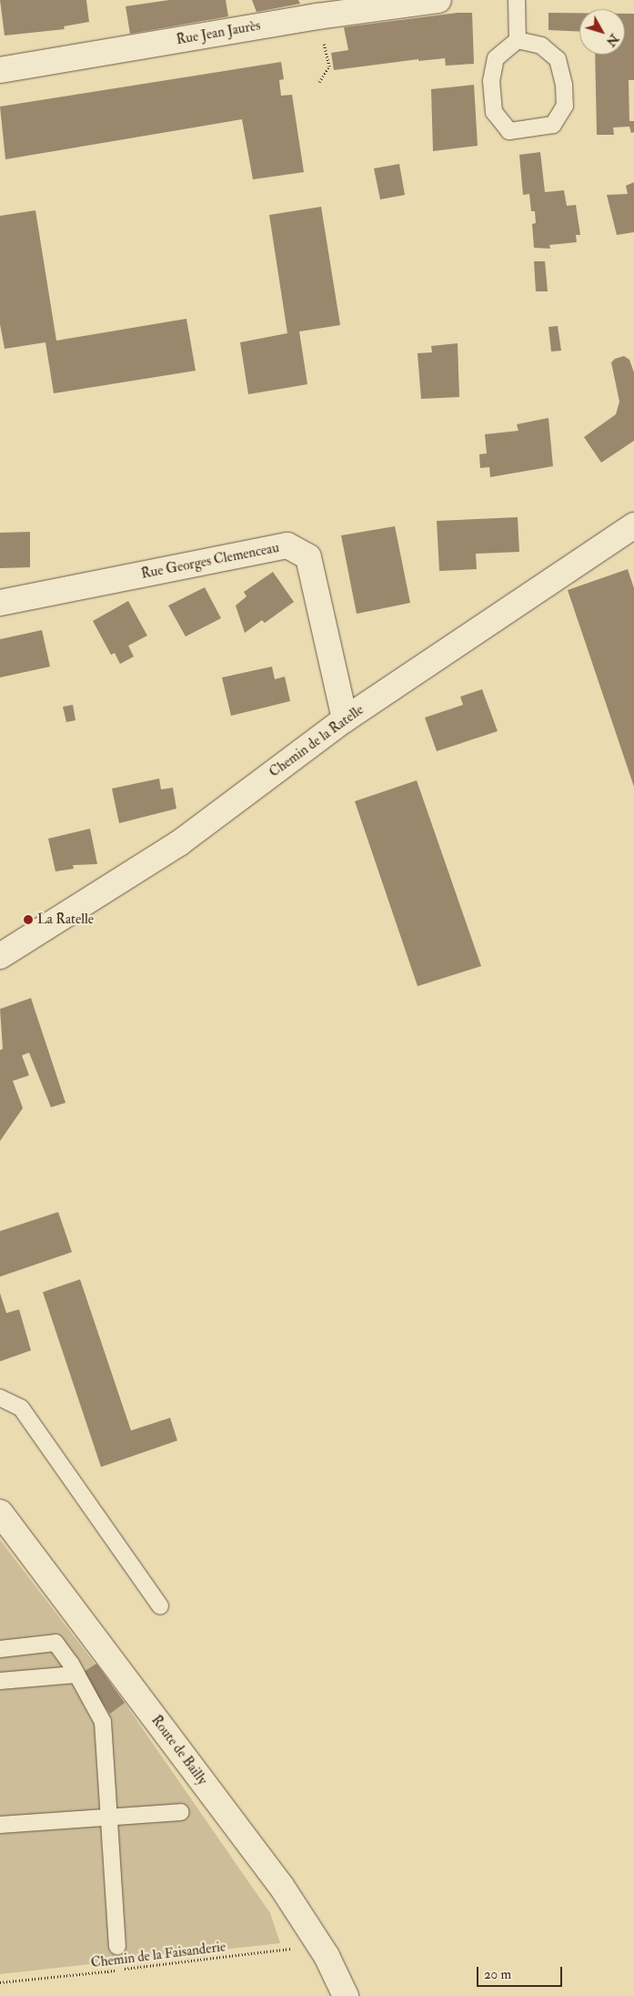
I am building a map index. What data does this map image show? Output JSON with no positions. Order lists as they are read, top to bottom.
{
  "streets": {
    "street": [
      "Rue Jean Jaurès",
      "Rue Georges Clemenceau",
      "Chemin de la Ratelle",
      "Route de Bailly"
    ],
    "path": ["Chemin de la Faisanderie"]
  },
  "crossings": [
    ["Rue Georges Clemenceau", "Chemin de la Ratelle"],
    ["Route de Bailly", "Chemin de la Faisanderie"]
  ],
  "places": ["La Ratelle"],
  "scale_bar": "20 m",
  "north": "bottom right"
}
